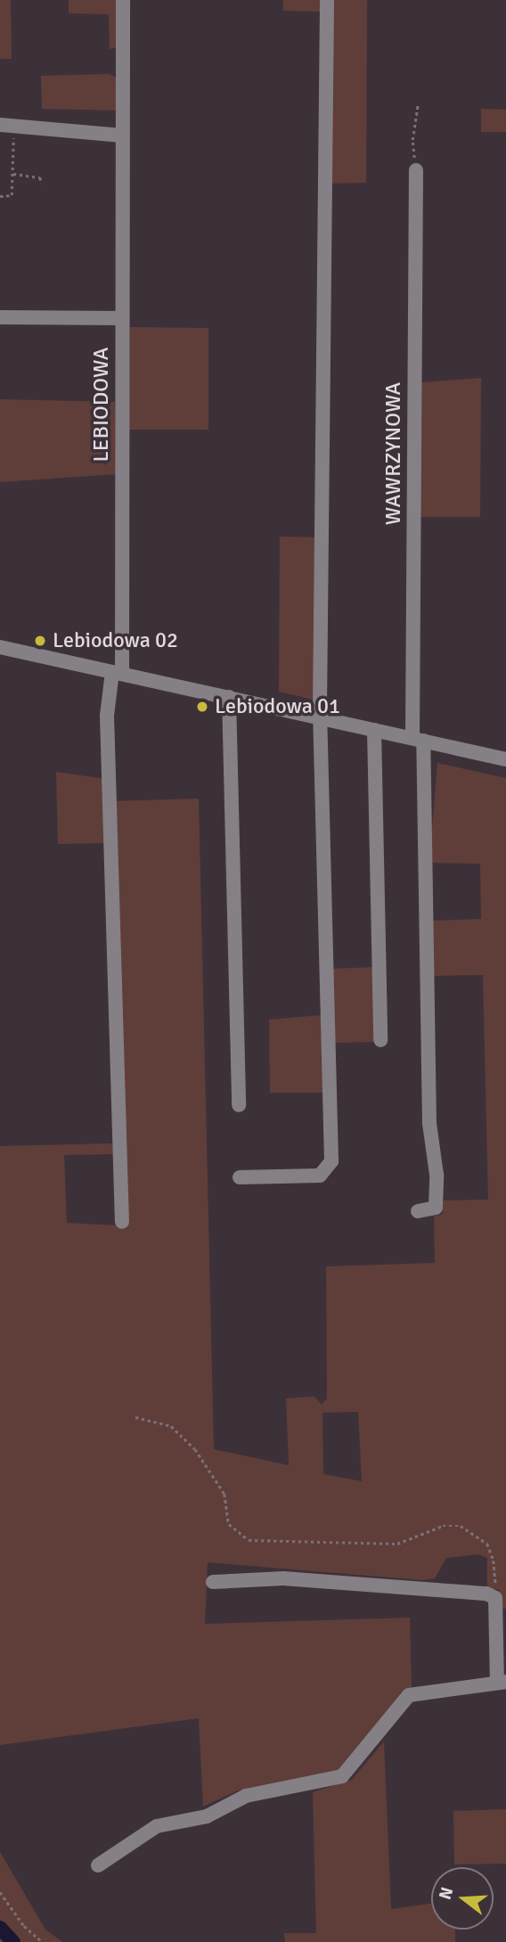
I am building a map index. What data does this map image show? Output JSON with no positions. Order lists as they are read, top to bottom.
{
  "streets": {
    "street": ["LEBIODOWA", "WAWRZYNOWA"]
  },
  "places": ["Lebiodowa 02", "Lebiodowa 01"],
  "north": "left"
}
